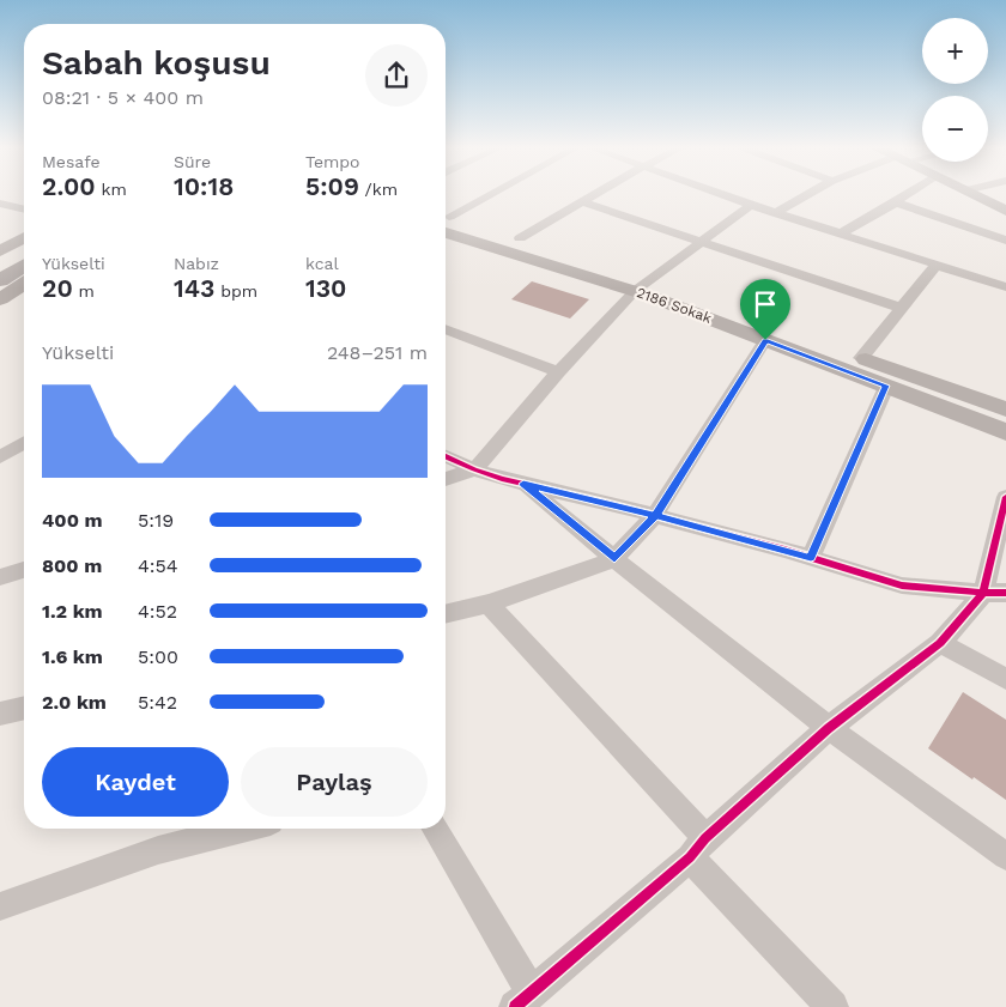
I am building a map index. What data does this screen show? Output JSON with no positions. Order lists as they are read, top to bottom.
{
  "streets": {
    "main road": ["2186 Sokak"]
  },
  "page": {
    "map_buttons": ["+", "−"],
    "heading": ["Sabah koşusu", "08:21 · 5 × 400 m"],
    "stats": [
      ["Mesafe", "2.00 km"],
      ["Süre", "10:18"],
      ["Tempo", "5:09 /km"],
      ["Yükselti", "20 m"],
      ["Nabız", "143 bpm"],
      ["kcal", "130"]
    ],
    "chart": ["Yükselti", "248–251 m"],
    "list": [
      {
        "name": "400 m",
        "note": "5:19"
      },
      {
        "name": "800 m",
        "note": "4:54"
      },
      {
        "name": "1.2 km",
        "note": "4:52"
      },
      {
        "name": "1.6 km",
        "note": "5:00"
      },
      {
        "name": "2.0 km",
        "note": "5:42"
      }
    ],
    "buttons": ["Kaydet", "Paylaş"]
  }
}
